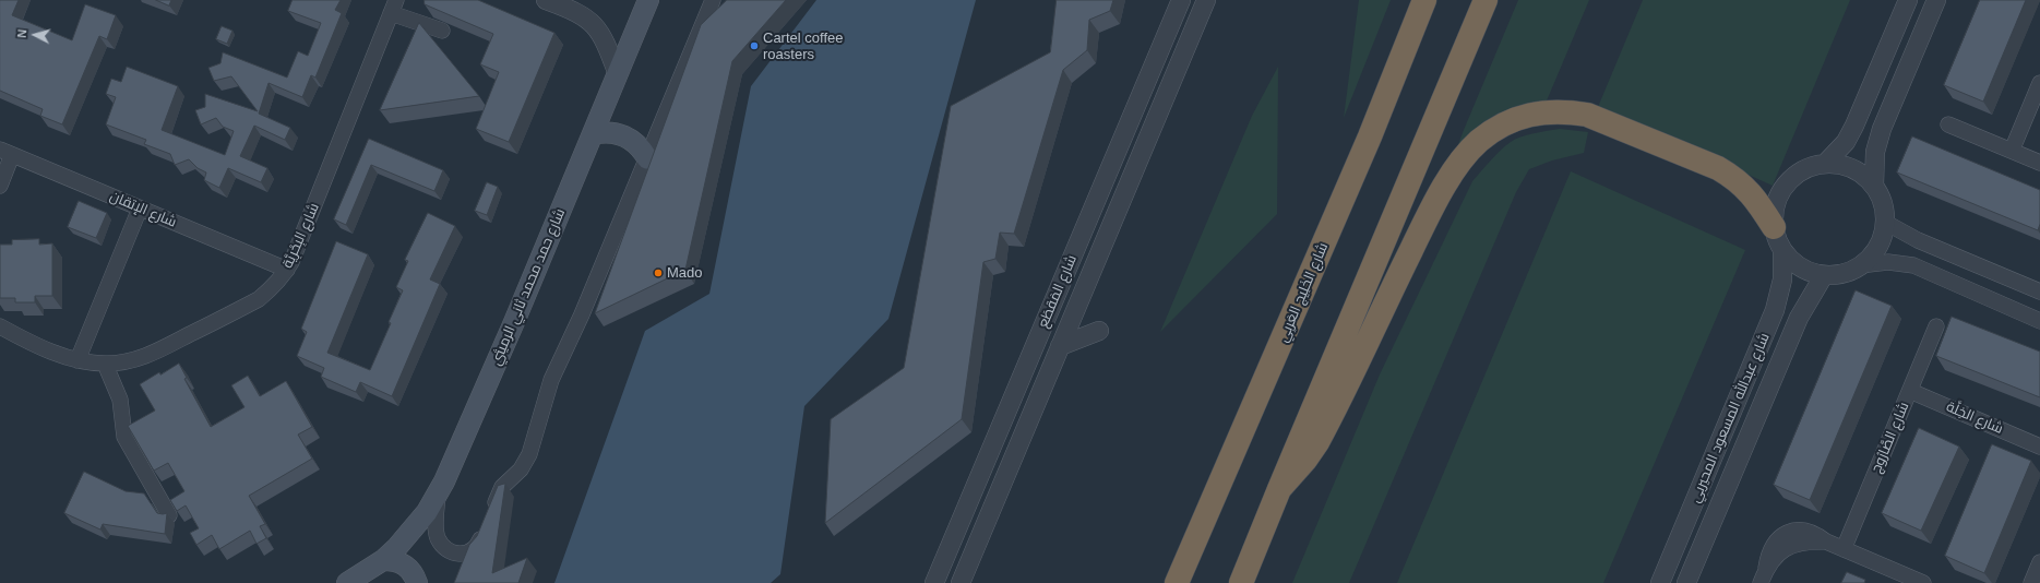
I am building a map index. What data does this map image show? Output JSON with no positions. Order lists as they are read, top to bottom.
{
  "streets": {
    "highway": ["شارع الخَلِيج العَربِي"],
    "main road": ["شارع حمد محمد ثاني الرميثي"],
    "street": [
      "شارع الإتقان",
      "شارع البِحْرِيَّة",
      "شارع المَقطَع",
      "شارع عبدالله المسعود المحيربي",
      "شارع الخِلَّة",
      "شارع الصَّارُوج"
    ]
  },
  "crossings": [
    ["شارع الإتقان", "شارع البِحْرِيَّة"],
    ["شارع الخِلَّة", "شارع الصَّارُوج"]
  ],
  "places": ["Cartel coffee roasters", "Mado"],
  "north": "left"
}
